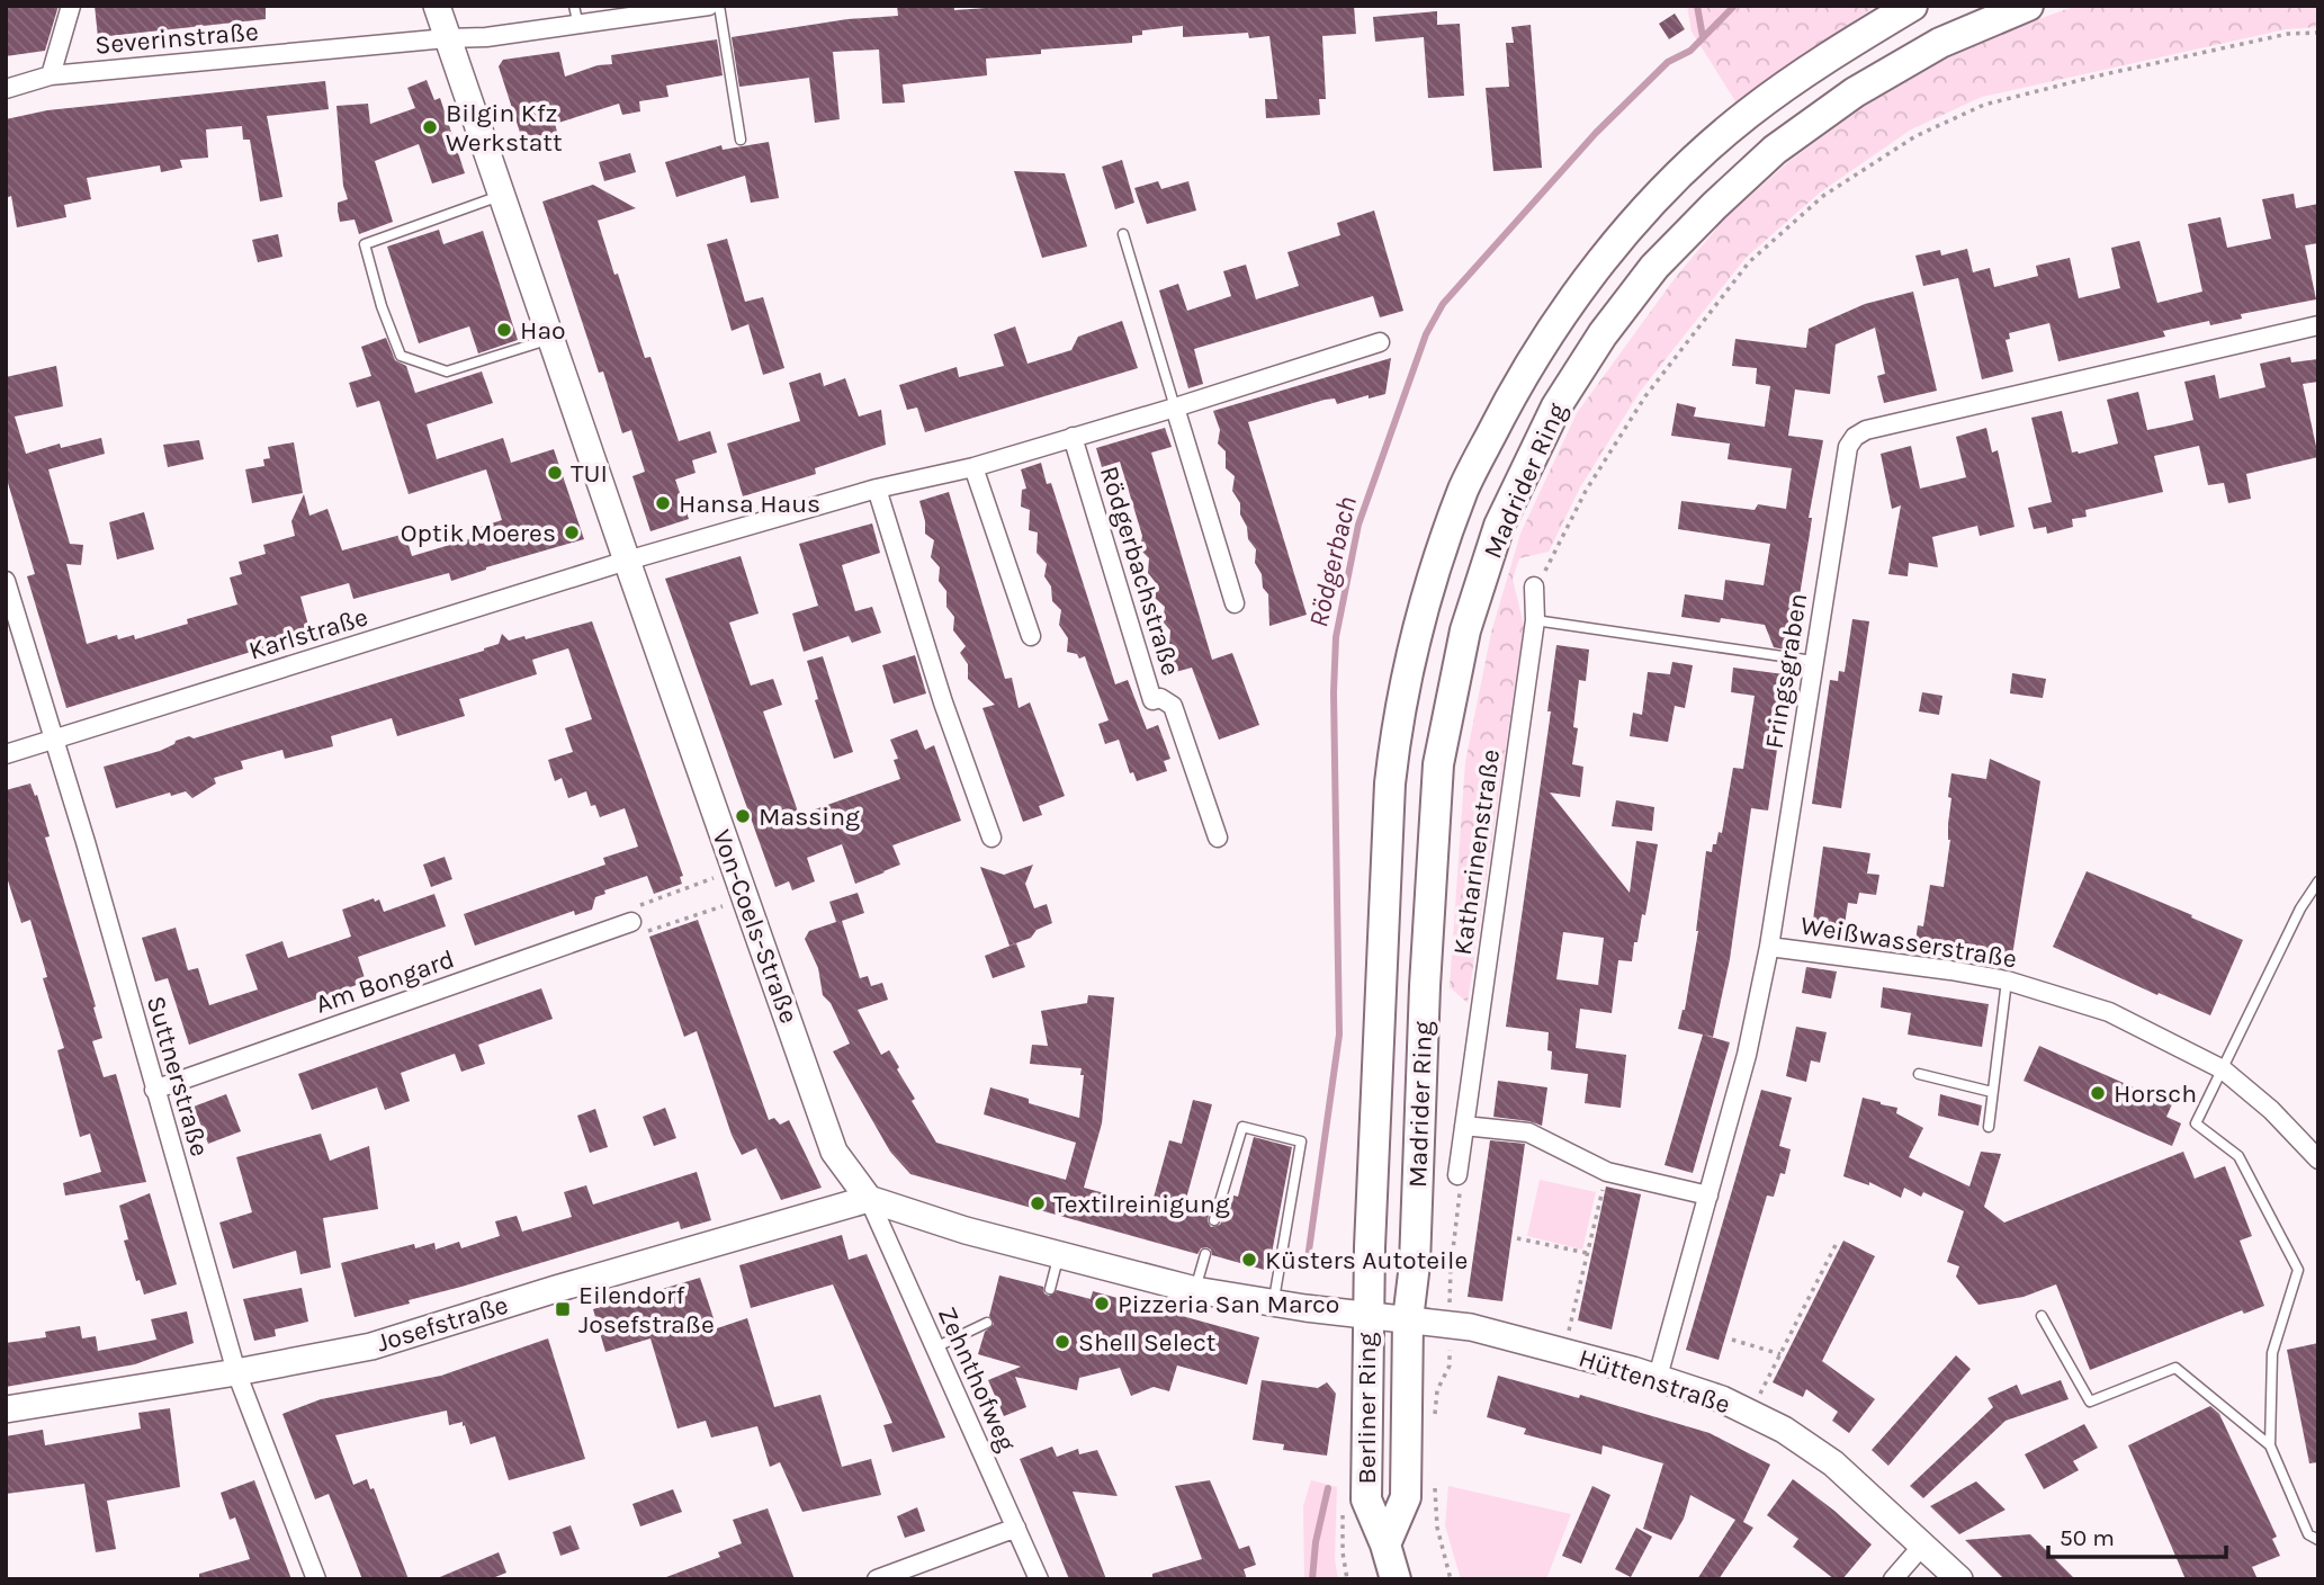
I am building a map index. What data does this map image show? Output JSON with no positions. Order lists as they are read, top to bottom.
{
  "streets": {
    "main road": [
      "Madrider Ring",
      "Von-Coels-Straße",
      "Josefstraße",
      "Hüttenstraße",
      "Berliner Ring"
    ],
    "street": [
      "Severinstraße",
      "Rödgerbachstraße",
      "Karlstraße",
      "Fringsgraben",
      "Katharinenstraße",
      "Weißwasserstraße",
      "Am Bongard",
      "Suttnerstraße",
      "Zehnthofweg"
    ]
  },
  "crossings": [
    ["Severinstraße", "Von-Coels-Straße"],
    ["Madrider Ring", "Hüttenstraße"],
    ["Madrider Ring", "Berliner Ring"],
    ["Karlstraße", "Von-Coels-Straße"],
    ["Karlstraße", "Suttnerstraße"],
    ["Fringsgraben", "Weißwasserstraße"],
    ["Fringsgraben", "Hüttenstraße"],
    ["Von-Coels-Straße", "Josefstraße"],
    ["Von-Coels-Straße", "Zehnthofweg"],
    ["Am Bongard", "Suttnerstraße"],
    ["Suttnerstraße", "Josefstraße"],
    ["Josefstraße", "Zehnthofweg"],
    ["Hüttenstraße", "Berliner Ring"]
  ],
  "water": ["Rödgerbach"],
  "places": {
    "other": [
      "Bilgin Kfz Werkstatt",
      "Hao",
      "TUI",
      "Hansa Haus",
      "Optik Moeres",
      "Massing",
      "Horsch",
      "Textilreinigung",
      "Küsters Autoteile",
      "Pizzeria San Marco",
      "Shell Select"
    ],
    "transit": ["Eilendorf Josefstraße"]
  },
  "scale_bar": "50 m"
}
